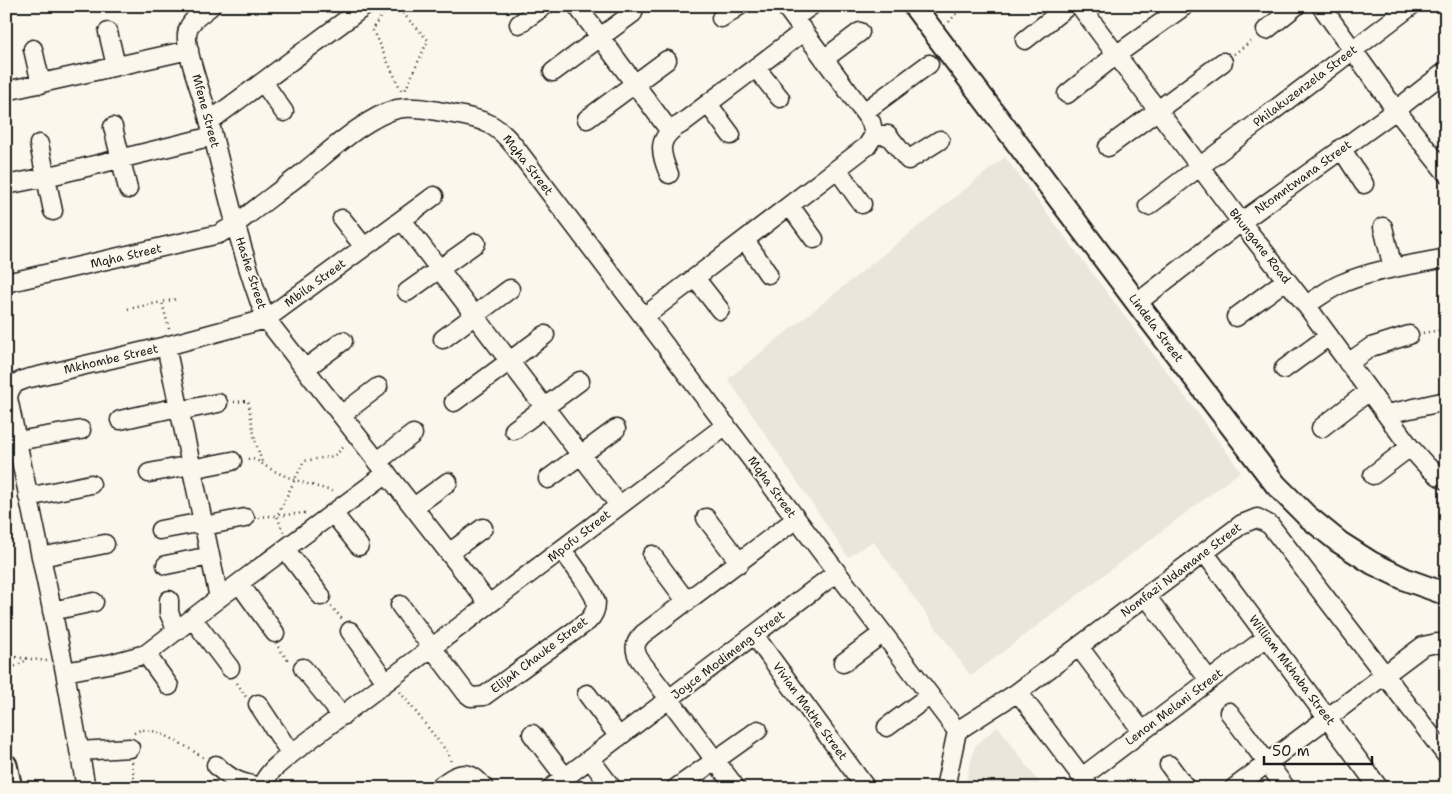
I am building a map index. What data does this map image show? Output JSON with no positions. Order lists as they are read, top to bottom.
{
  "streets": {
    "street": [
      "Philakuzenzela Street",
      "Mfene Street",
      "Mqha Street",
      "Ntomntwana Street",
      "Bhungane Road",
      "Hashe Street",
      "Mbila Street",
      "Lindela Street",
      "Mkhombe Street",
      "Mpofu Street",
      "Nomfazi Ndamane Street",
      "Elijah Chauke Street",
      "Joyce Modimeng Street",
      "William Mkhaba Street",
      "Lenon Melani Street",
      "Vivian Mathe Street"
    ]
  },
  "crossings": [
    ["Philakuzenzela Street", "Bhungane Road"],
    ["Mfene Street", "Mqha Street"],
    ["Mfene Street", "Hashe Street"],
    ["Mqha Street", "Hashe Street"],
    ["Mqha Street", "Mpofu Street"],
    ["Mqha Street", "Nomfazi Ndamane Street"],
    ["Mqha Street", "Joyce Modimeng Street"],
    ["Ntomntwana Street", "Bhungane Road"],
    ["Ntomntwana Street", "Lindela Street"],
    ["Hashe Street", "Mbila Street"],
    ["Hashe Street", "Mkhombe Street"],
    ["Hashe Street", "Mpofu Street"],
    ["Mbila Street", "Mkhombe Street"],
    ["Mpofu Street", "Elijah Chauke Street"],
    ["Nomfazi Ndamane Street", "William Mkhaba Street"],
    ["Joyce Modimeng Street", "Vivian Mathe Street"],
    ["William Mkhaba Street", "Lenon Melani Street"]
  ],
  "scale_bar": "50 m"
}
